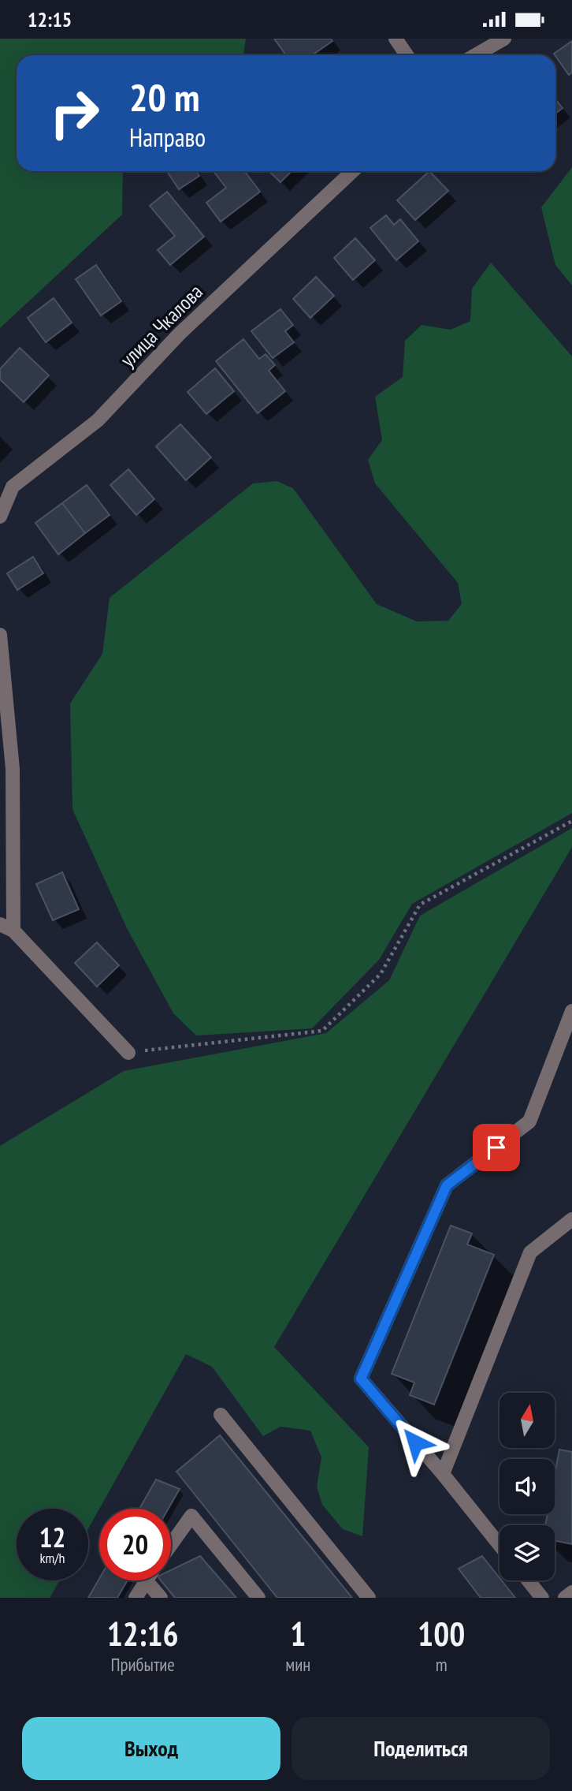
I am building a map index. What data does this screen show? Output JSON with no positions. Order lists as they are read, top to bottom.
{
  "streets": {
    "street": ["улица Чкалова"]
  },
  "north": "top",
  "page": {
    "status": "12:15",
    "turn": ["20 m", "Направо"],
    "speed": "12 km/h",
    "limit": "20",
    "eta": [
      "12:16",
      "Прибытие",
      "1",
      "мин",
      "100",
      "m"
    ],
    "buttons": ["Выход", "Поделиться"]
  }
}
